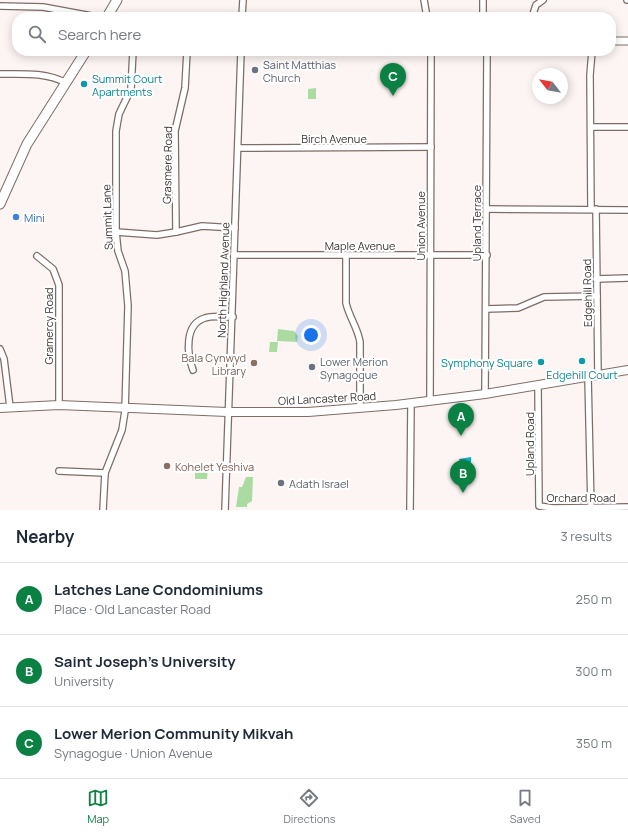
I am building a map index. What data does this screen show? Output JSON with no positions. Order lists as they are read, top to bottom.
{
  "streets": {
    "main road": ["Old Lancaster Road"],
    "street": [
      "Birch Avenue",
      "Grasmere Road",
      "Summit Lane",
      "Upland Terrace",
      "Union Avenue",
      "Maple Avenue",
      "North Highland Avenue",
      "Edgehill Road",
      "Gramercy Road",
      "Upland Road",
      "Orchard Road"
    ]
  },
  "crossings": [
    ["Birch Avenue", "Union Avenue"],
    ["Birch Avenue", "North Highland Avenue"],
    ["Summit Lane", "Old Lancaster Road"],
    ["Upland Terrace", "Maple Avenue"],
    ["Upland Terrace", "Old Lancaster Road"],
    ["Union Avenue", "Maple Avenue"],
    ["Union Avenue", "Old Lancaster Road"],
    ["Maple Avenue", "North Highland Avenue"],
    ["North Highland Avenue", "Old Lancaster Road"],
    ["Edgehill Road", "Old Lancaster Road"],
    ["Gramercy Road", "Old Lancaster Road"],
    ["Old Lancaster Road", "Upland Road"],
    ["Upland Road", "Orchard Road"]
  ],
  "places": [
    "Saint Matthias Church",
    "Summit Court Apartments",
    "Mini",
    "Edgehill Court",
    "Symphony Square",
    "Bala Cynwyd Library",
    "Lower Merion Synagogue",
    "Kohelet Yeshiva",
    "Adath Israel"
  ],
  "north": "top left",
  "page": {
    "search": "Search here",
    "pins": ["C", "A", "B"],
    "heading": ["Nearby", "3 results"],
    "list": [
      {
        "mark": "A",
        "name": "Latches Lane Condominiums",
        "note": "Place · Old Lancaster Road",
        "value": "250 m"
      },
      {
        "mark": "B",
        "name": "Saint Joseph's University",
        "note": "University",
        "value": "300 m"
      },
      {
        "mark": "C",
        "name": "Lower Merion Community Mikvah",
        "note": "Synagogue · Union Avenue",
        "value": "350 m"
      }
    ],
    "nav": ["Map", "Directions", "Saved"]
  }
}
